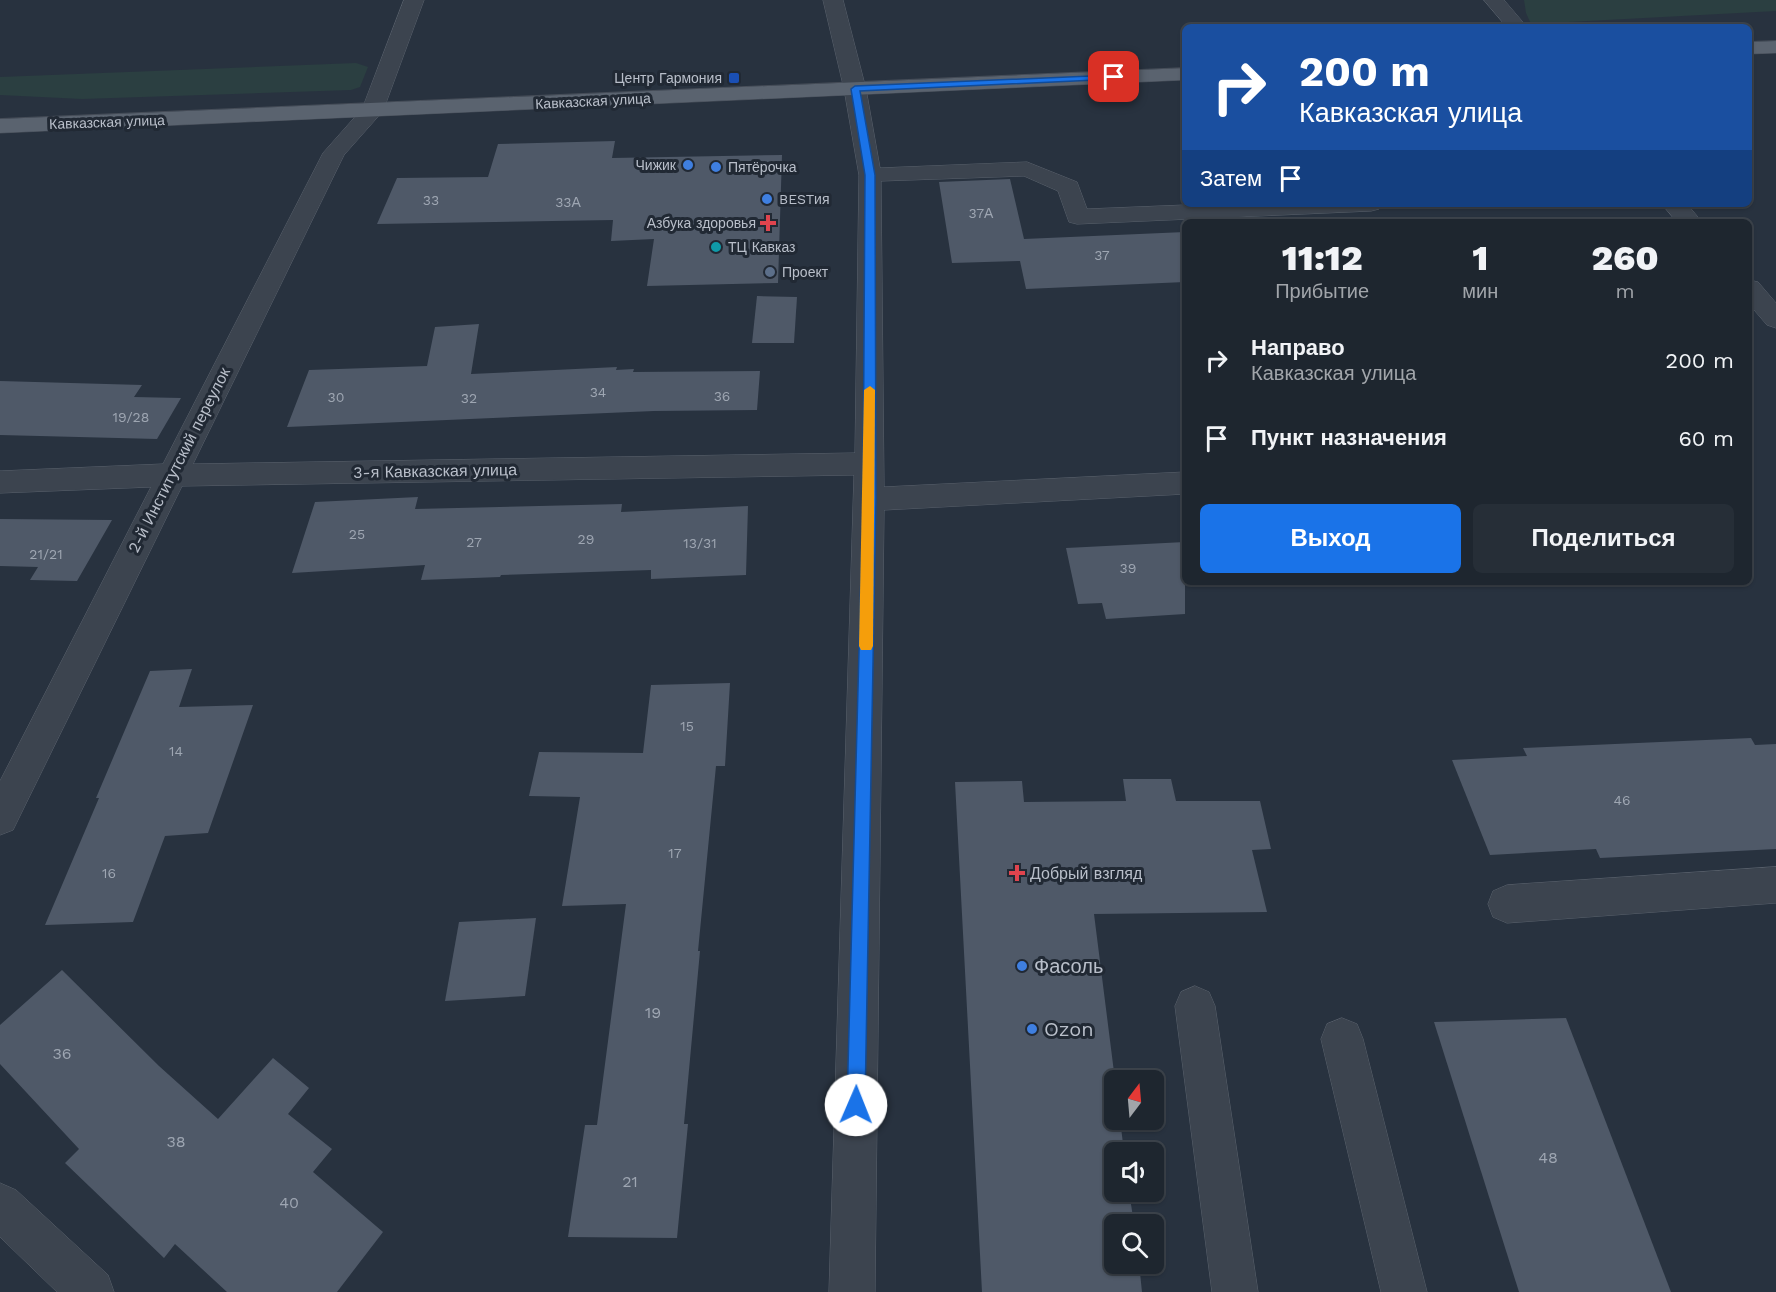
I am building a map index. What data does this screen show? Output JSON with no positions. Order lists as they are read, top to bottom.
{
  "streets": {
    "main road": ["Кавказская улица"],
    "street": ["2-й Институтский переулок", "3-я Кавказская улица"]
  },
  "crossings": [
    ["Кавказская улица", "2-й Институтский переулок"],
    ["2-й Институтский переулок", "3-я Кавказская улица"]
  ],
  "places": {
    "transit": ["Центр Гармония"],
    "other": [
      "Чижик",
      "Пятёрочка",
      "BESTия",
      "ТЦ Кавказ",
      "Проект",
      "Фасоль",
      "Ozon"
    ],
    "health": ["Азбука здоровья", "Добрый взгляд"]
  },
  "house_numbers": [
    "33",
    "33А",
    "37А",
    "37",
    "34",
    "36",
    "30",
    "32",
    "19/28",
    "25",
    "29",
    "27",
    "13/31",
    "21/21",
    "39",
    "15",
    "14",
    "46",
    "17",
    "16",
    "19",
    "36",
    "38",
    "48",
    "21",
    "40"
  ],
  "north": "top",
  "page": {
    "turn": ["200 m", "Кавказская улица"],
    "then": "Затем",
    "eta": [
      "11:12",
      "Прибытие",
      "1",
      "мин",
      "260",
      "m"
    ],
    "list": [
      {
        "name": "Направо",
        "note": "Кавказская улица",
        "value": "200 m"
      },
      {
        "name": "Пункт назначения",
        "value": "60 m"
      }
    ],
    "buttons": ["Выход", "Поделиться"]
  }
}
